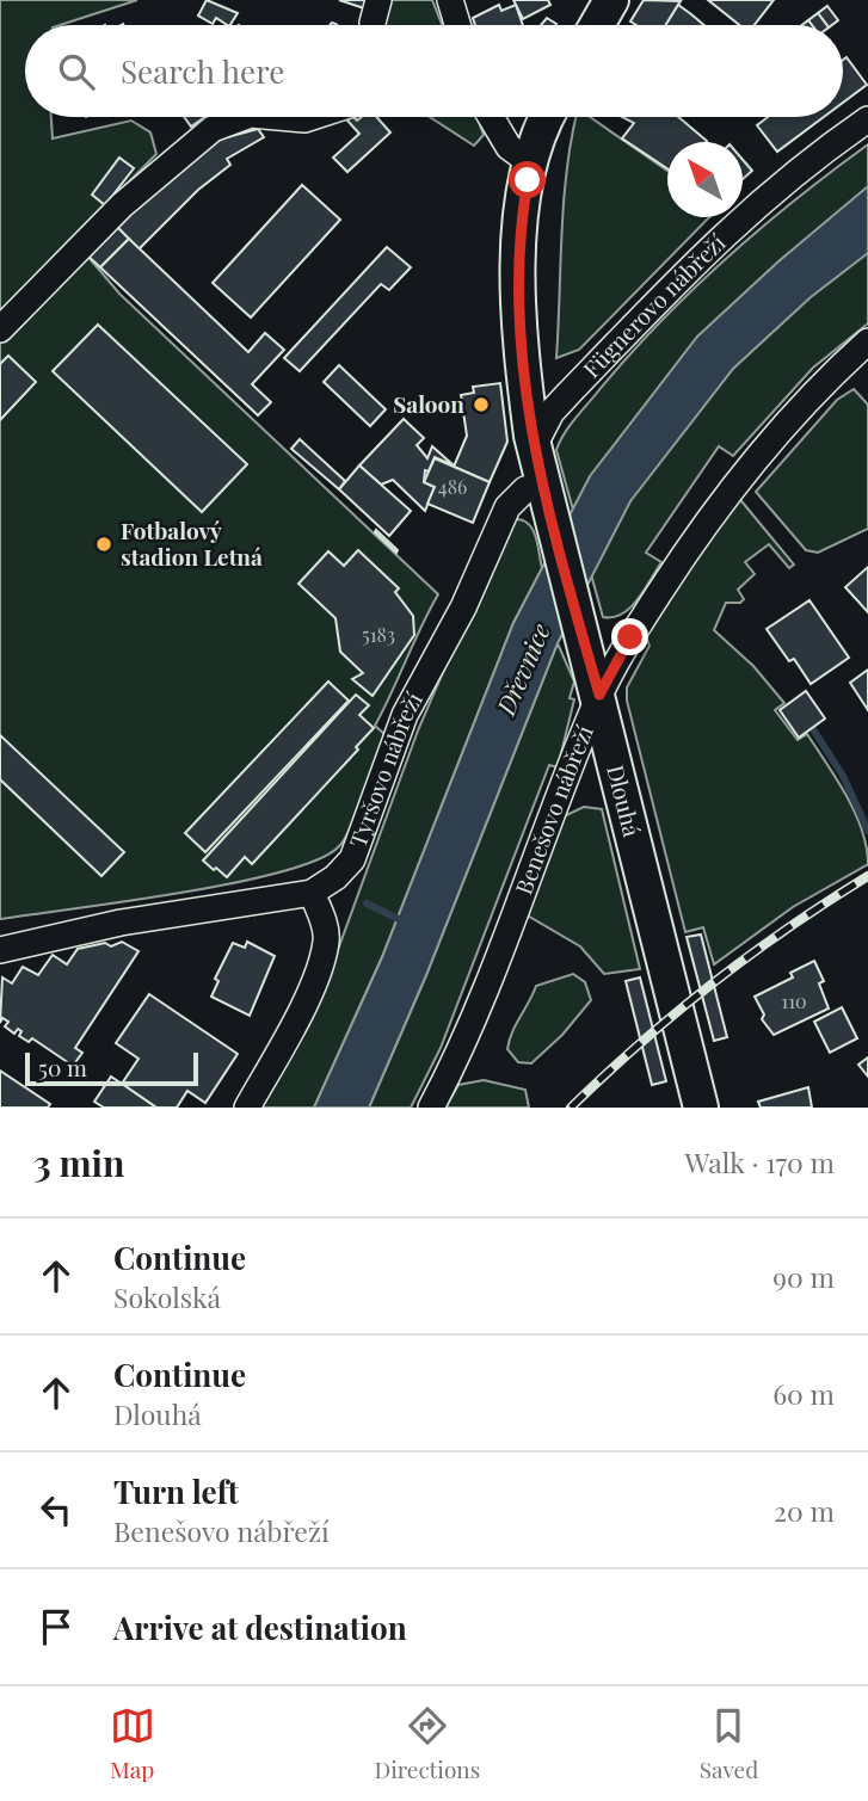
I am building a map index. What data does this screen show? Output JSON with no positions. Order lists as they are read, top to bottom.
{
  "streets": {
    "main road": ["Dlouhá"],
    "street": ["Fügnerovo nábřeží", "Tyršovo nábřeží", "Benešovo nábřeží"]
  },
  "crossings": [
    ["Fügnerovo nábřeží", "Dlouhá"],
    ["Tyršovo nábřeží", "Dlouhá"],
    ["Dlouhá", "Benešovo nábřeží"]
  ],
  "water": ["Dřevnice"],
  "places": ["Saloon", "Fotbalový stadion Letná"],
  "house_numbers": ["486", "5183", "110"],
  "scale_bar": "50 m",
  "north": "top left",
  "page": {
    "search": "Search here",
    "scale": "50 m",
    "heading": ["3 min", "Walk · 170 m"],
    "list": [
      ["Continue", "Sokolská", "90 m"],
      ["Continue", "Dlouhá", "60 m"],
      ["Turn left", "Benešovo nábřeží", "20 m"],
      "Arrive at destination"
    ],
    "nav": ["Map", "Directions", "Saved"]
  }
}
